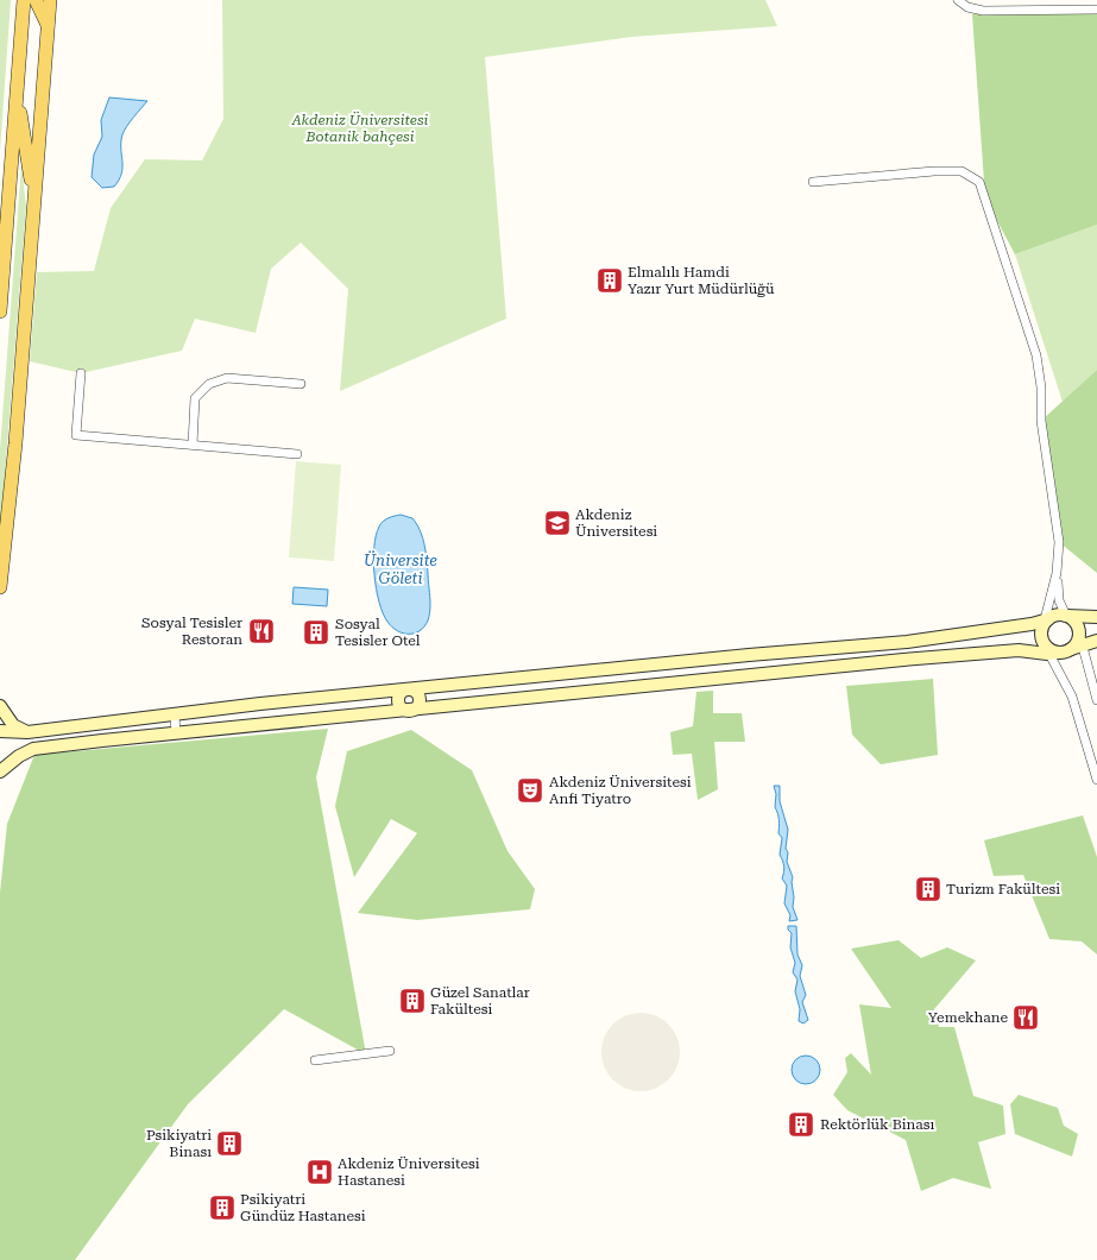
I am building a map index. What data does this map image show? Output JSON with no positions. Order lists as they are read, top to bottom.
{
  "water": ["Üniversite Göleti"],
  "parks": ["Akdeniz Üniversitesi Botanik bahçesi"],
  "places": {
    "building": [
      "Elmalılı Hamdi Yazır Yurt Müdürlüğü",
      "Sosyal Tesisler Otel",
      "Turizm Fakültesi",
      "Güzel Sanatlar Fakültesi",
      "Rektörlük Binası",
      "Psikiyatri Binası",
      "Psikiyatri Gündüz Hastanesi"
    ],
    "school or university": ["Akdeniz Üniversitesi"],
    "restaurant": ["Sosyal Tesisler Restoran", "Yemekhane"],
    "theatre": ["Akdeniz Üniversitesi Anfi Tiyatro"],
    "hospital": ["Akdeniz Üniversitesi Hastanesi"]
  }
}
